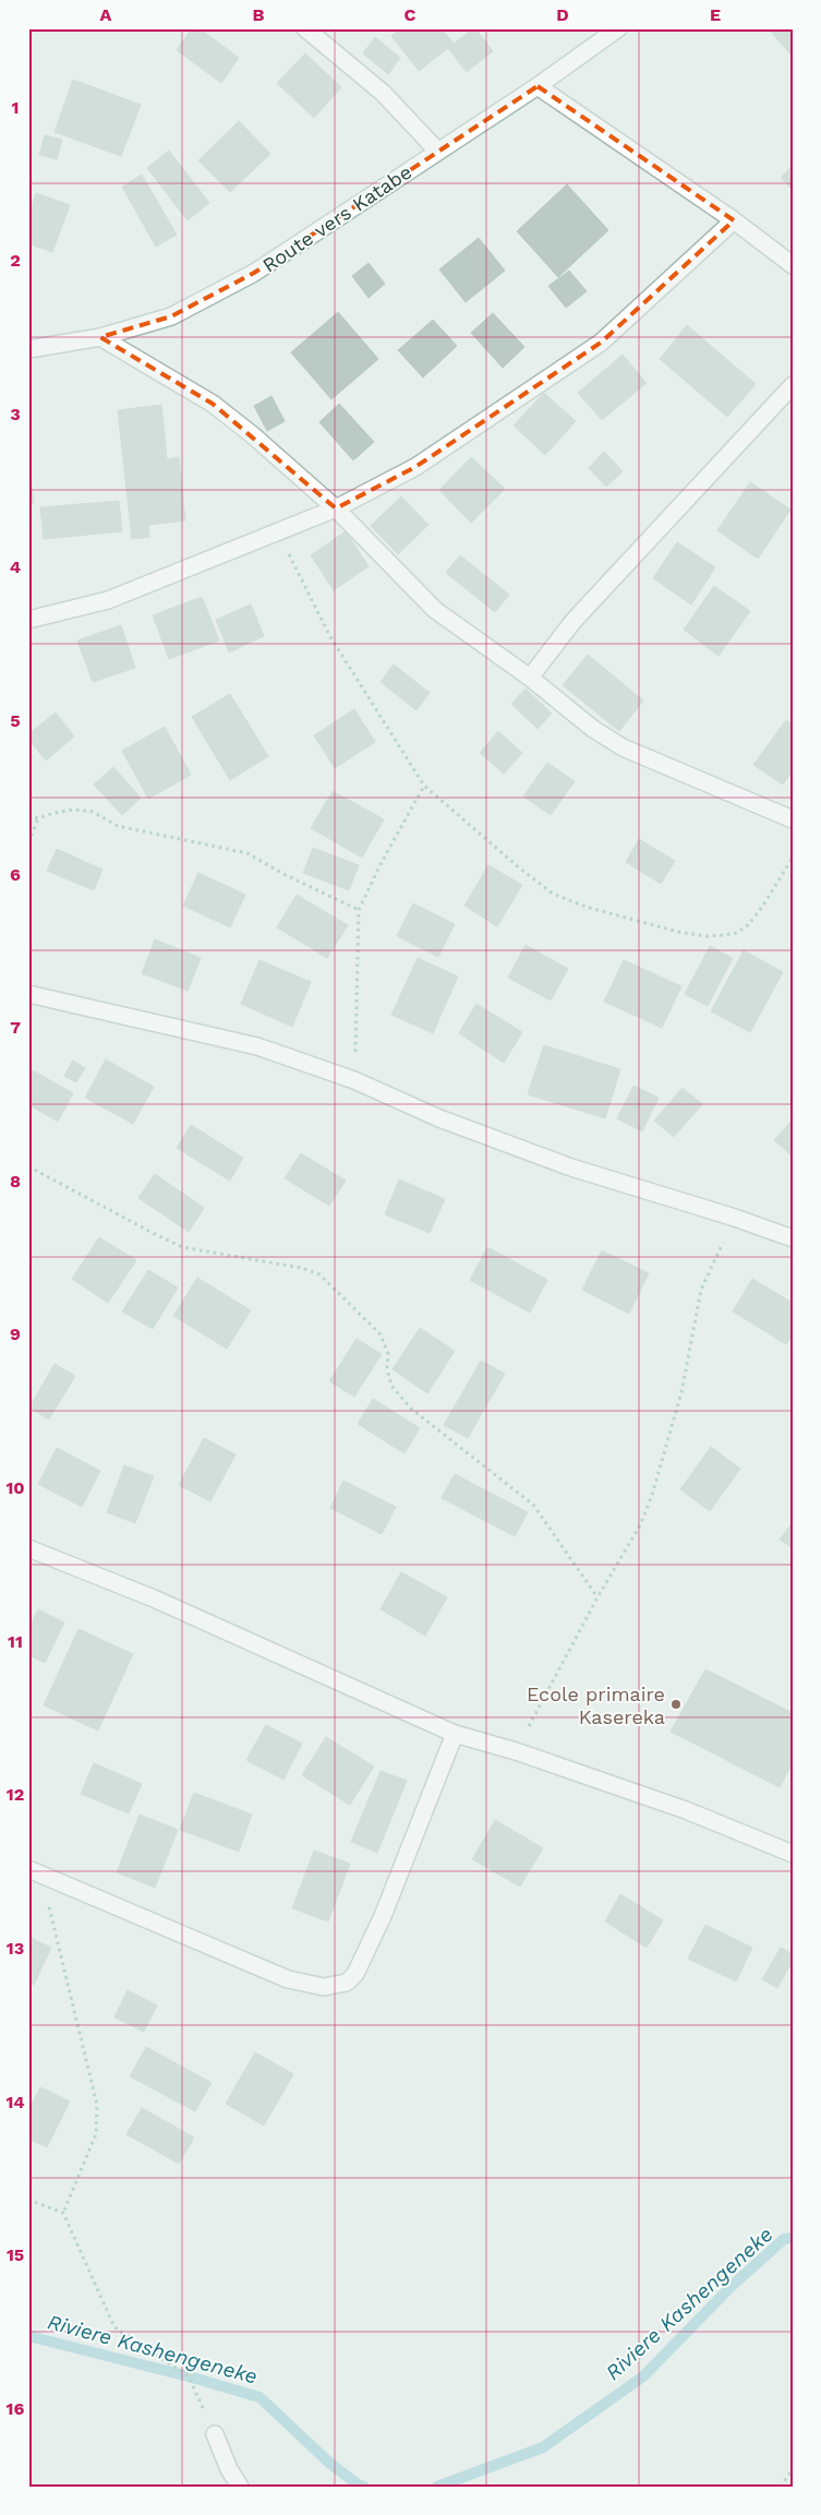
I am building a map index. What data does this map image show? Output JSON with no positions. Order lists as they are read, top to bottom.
{
  "streets": {
    "street": ["Route vers Katabe"]
  },
  "water": ["Riviere Kashengeneke"],
  "places": ["Ecole primaire Kasereka"],
  "grid": {
    "columns": [
      "A",
      "B",
      "C",
      "D",
      "E"
    ],
    "rows": [
      "1",
      "2",
      "3",
      "4",
      "5",
      "6",
      "7",
      "8",
      "9",
      "10",
      "11",
      "12",
      "13",
      "14",
      "15",
      "16"
    ]
  }
}
